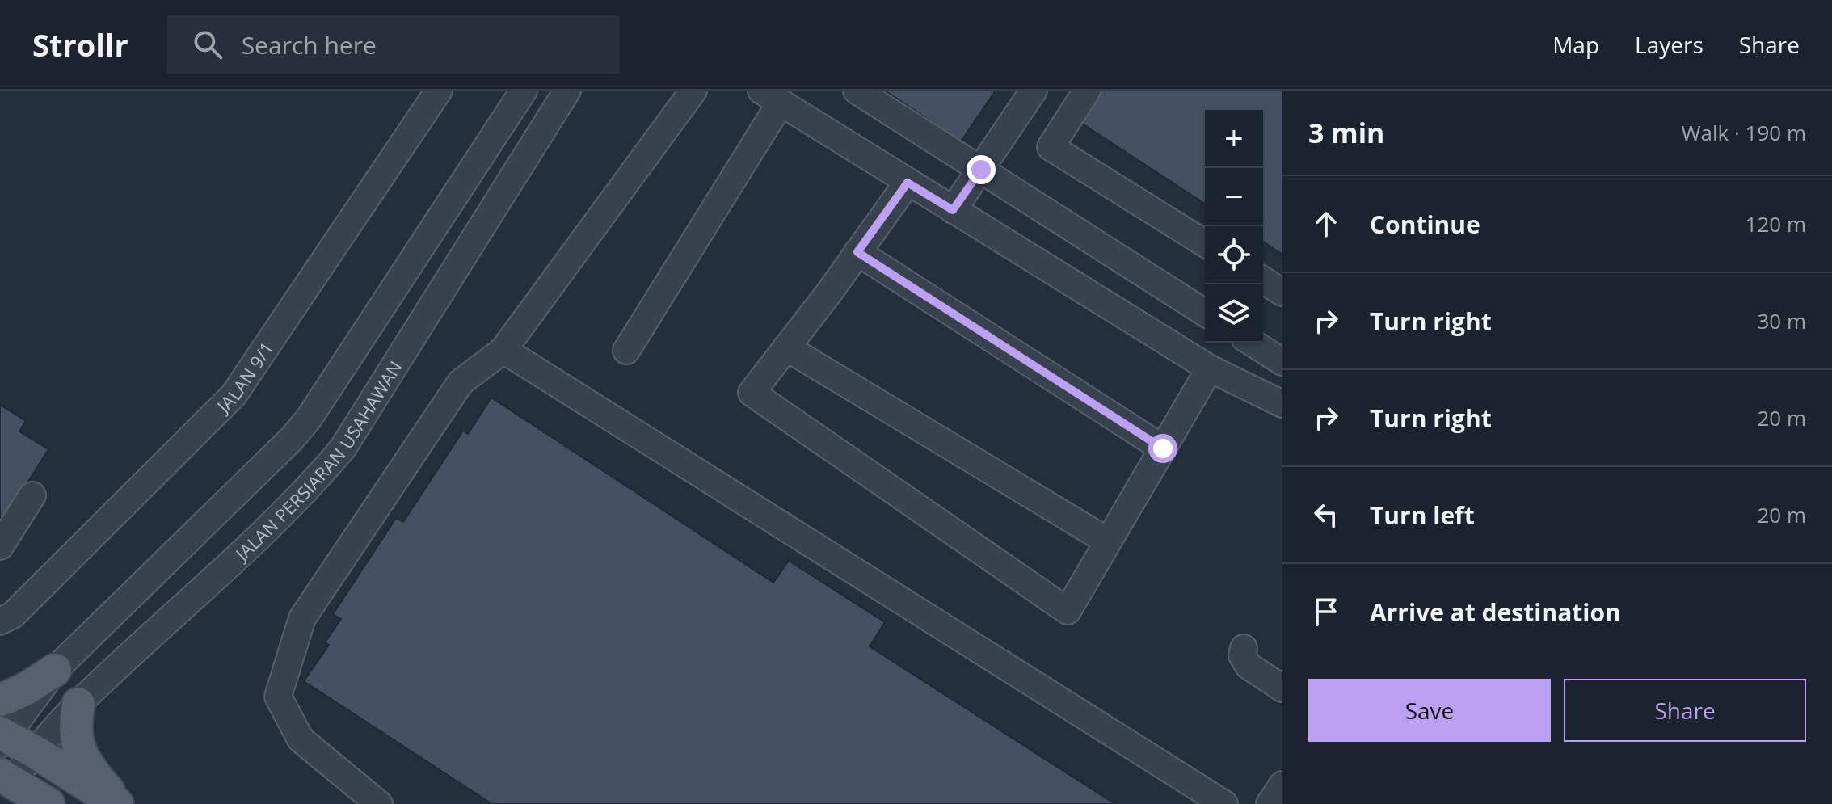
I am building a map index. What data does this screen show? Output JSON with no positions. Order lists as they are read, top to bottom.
{
  "streets": {
    "street": ["JALAN 9/1", "JALAN PERSIARAN USAHAWAN"]
  },
  "page": {
    "header": "Strollr",
    "search": "Search here",
    "nav": ["Map", "Layers", "Share"],
    "heading": ["3 min", "Walk · 190 m"],
    "map_buttons": ["+", "−"],
    "list": [
      ["Continue", "120 m"],
      ["Turn right", "30 m"],
      ["Turn right", "20 m"],
      ["Turn left", "20 m"],
      "Arrive at destination"
    ],
    "buttons": ["Save", "Share"]
  }
}
